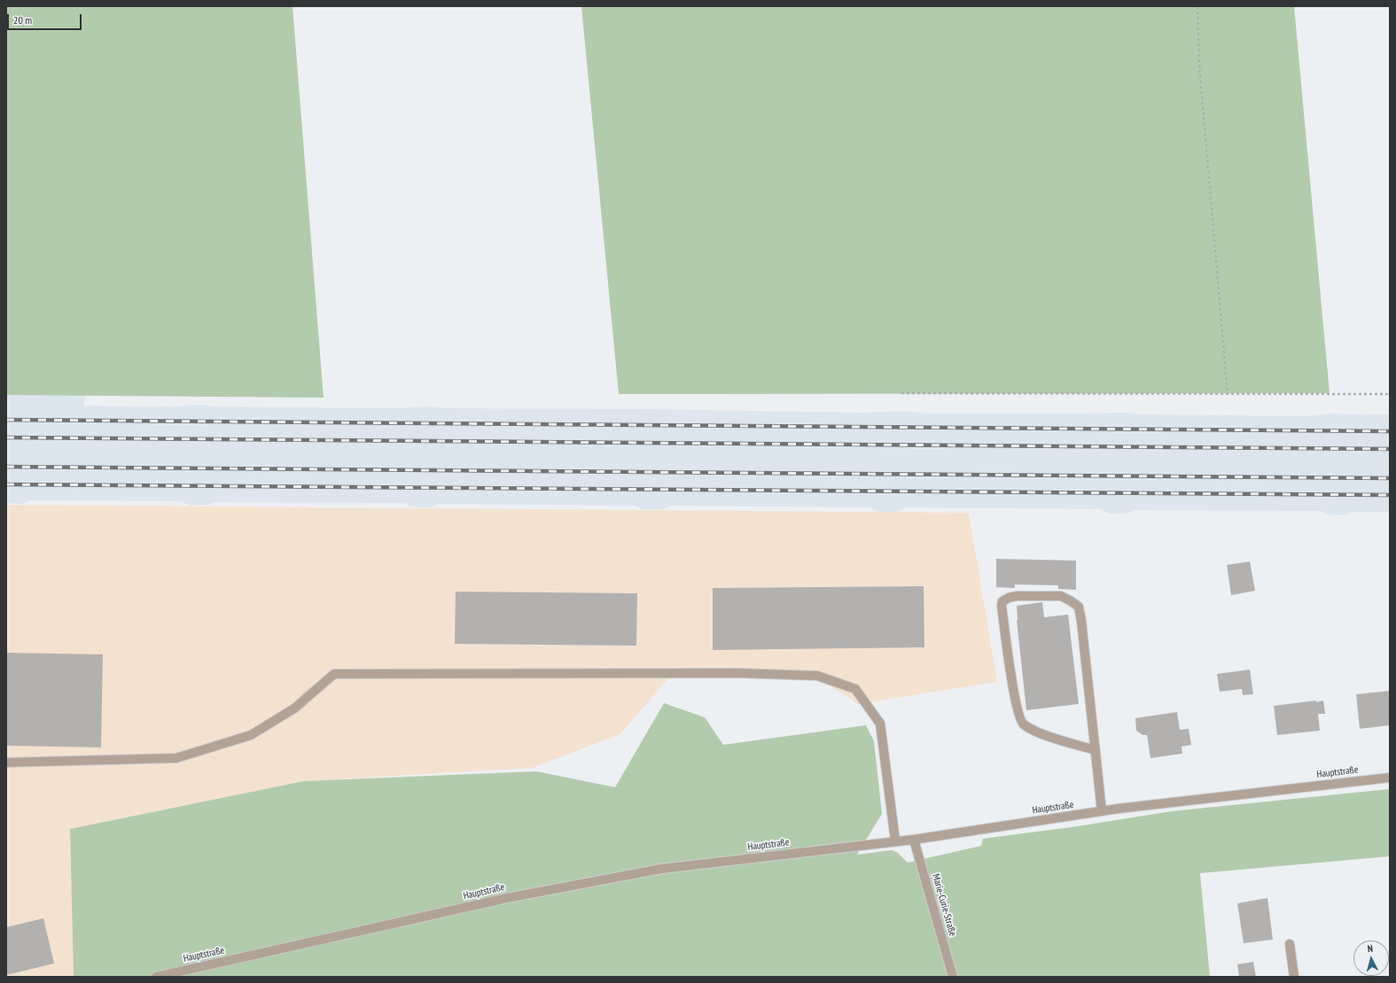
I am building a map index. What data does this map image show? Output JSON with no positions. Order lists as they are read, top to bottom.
{
  "streets": {
    "street": ["Hauptstraße", "Marie-Curie-Straße"]
  },
  "crossings": [
    ["Hauptstraße", "Marie-Curie-Straße"]
  ],
  "scale_bar": "20 m",
  "north": "top"
}
